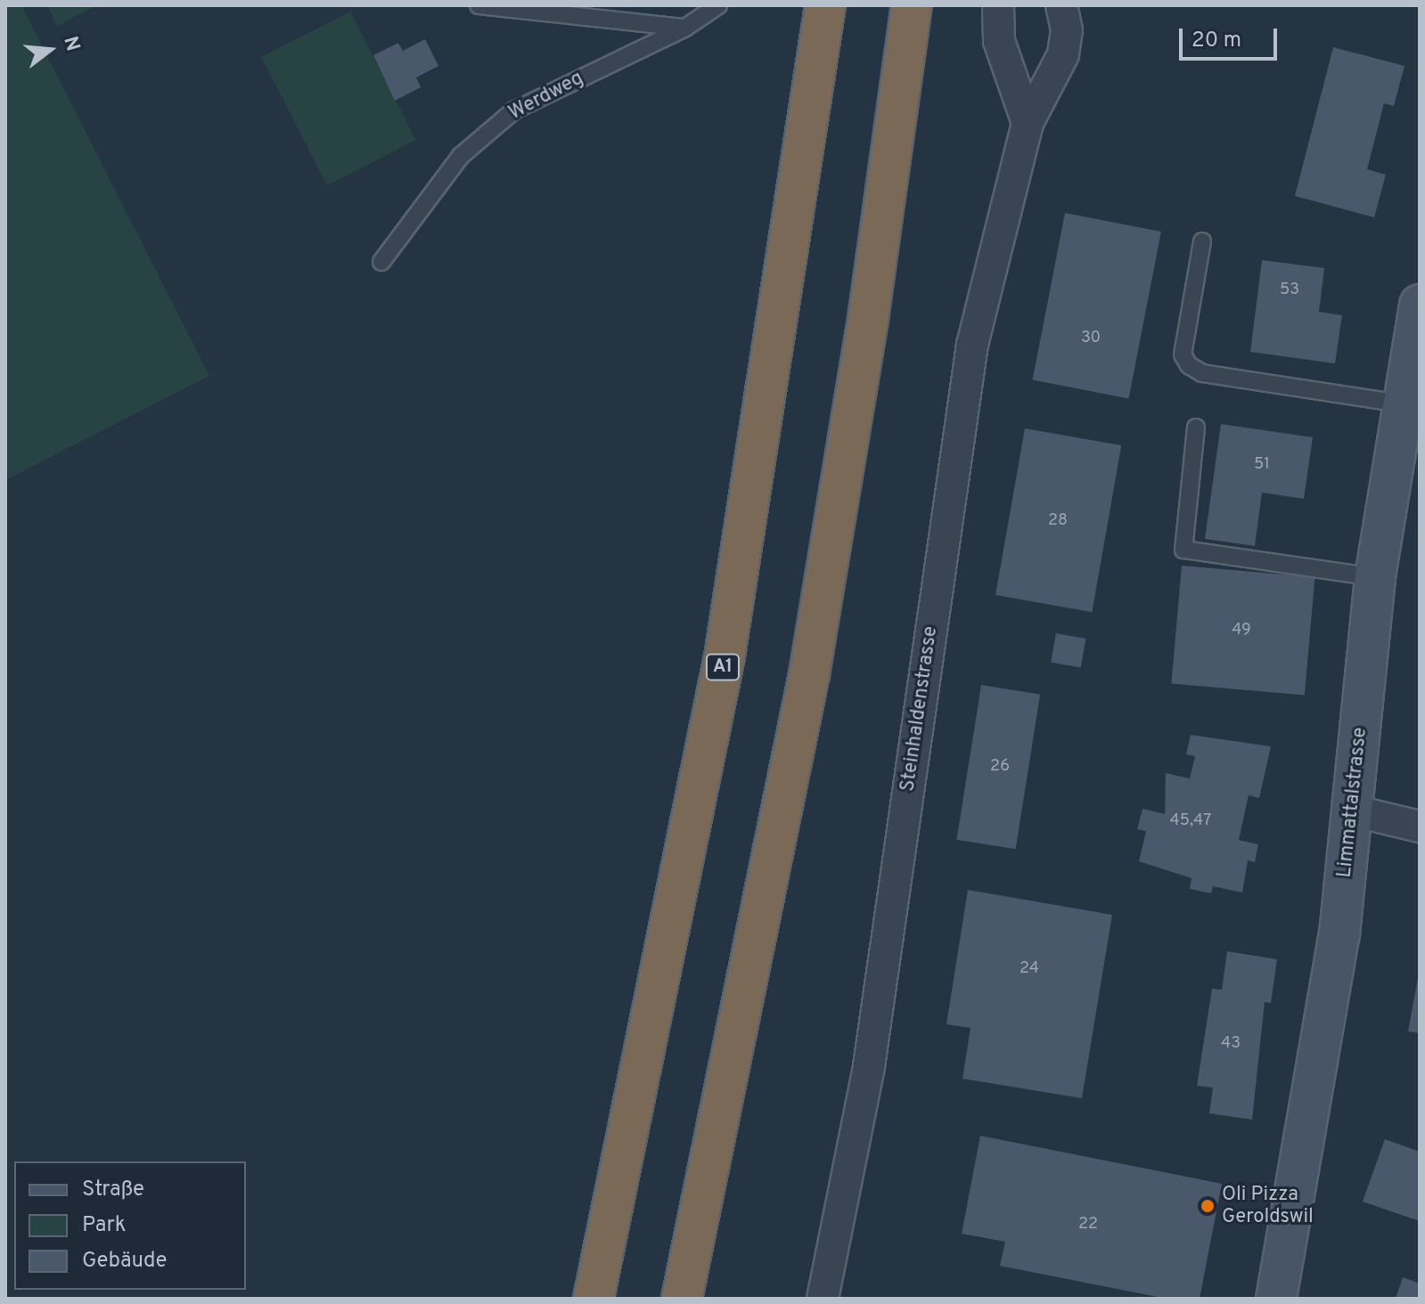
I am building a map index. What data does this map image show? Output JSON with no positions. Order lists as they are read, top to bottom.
{
  "streets": {
    "highway": ["A1"],
    "main road": ["Limmattalstrasse"],
    "street": ["Steinhaldenstrasse"],
    "lane": ["Werdweg"]
  },
  "places": ["Oli Pizza Geroldswil"],
  "house_numbers": [
    "53",
    "30",
    "51",
    "28",
    "49",
    "26",
    "45,47",
    "24",
    "43",
    "22"
  ],
  "legend": ["Straße", "Park", "Gebäude"],
  "scale_bar": "20 m",
  "north": "right"
}
